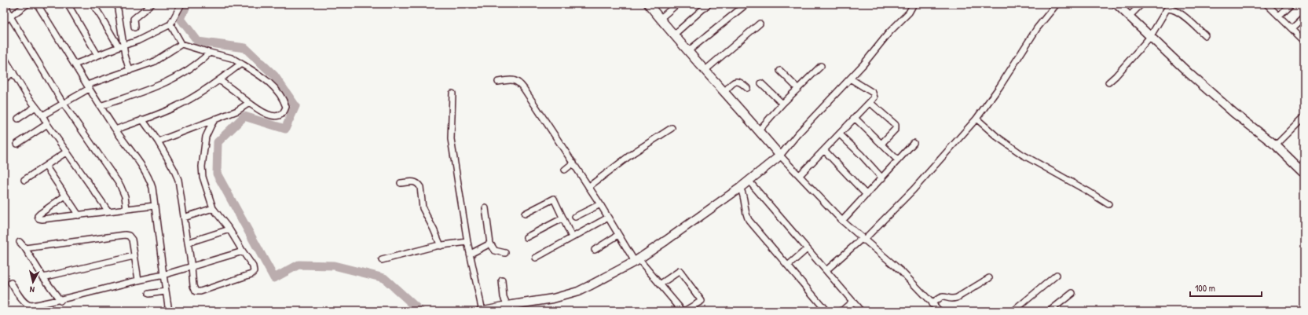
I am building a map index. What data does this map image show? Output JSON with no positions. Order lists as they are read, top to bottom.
{
  "scale_bar": "100 m",
  "north": "bottom"
}
